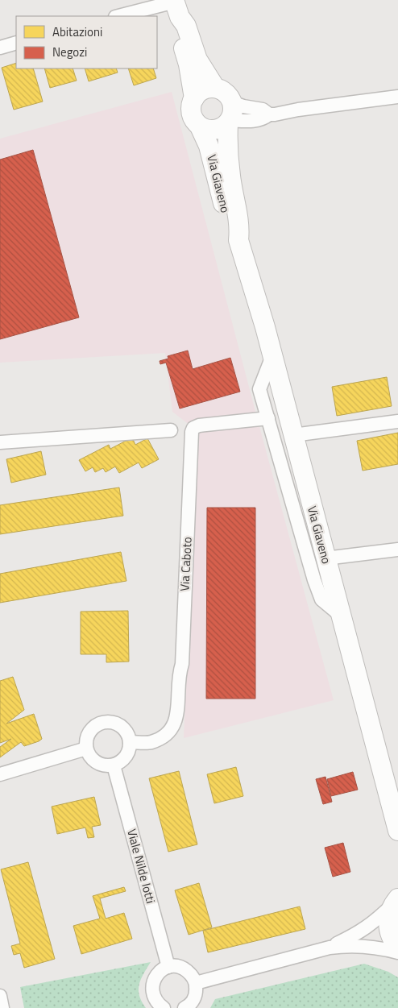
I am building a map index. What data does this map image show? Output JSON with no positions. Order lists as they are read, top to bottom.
{
  "streets": {
    "main road": ["Via Giaveno"],
    "street": ["Via Caboto", "Viale Nilde Iotti"]
  },
  "crossings": [
    ["Via Caboto", "Viale Nilde Iotti"]
  ],
  "legend": ["Abitazioni", "Negozi"]
}
